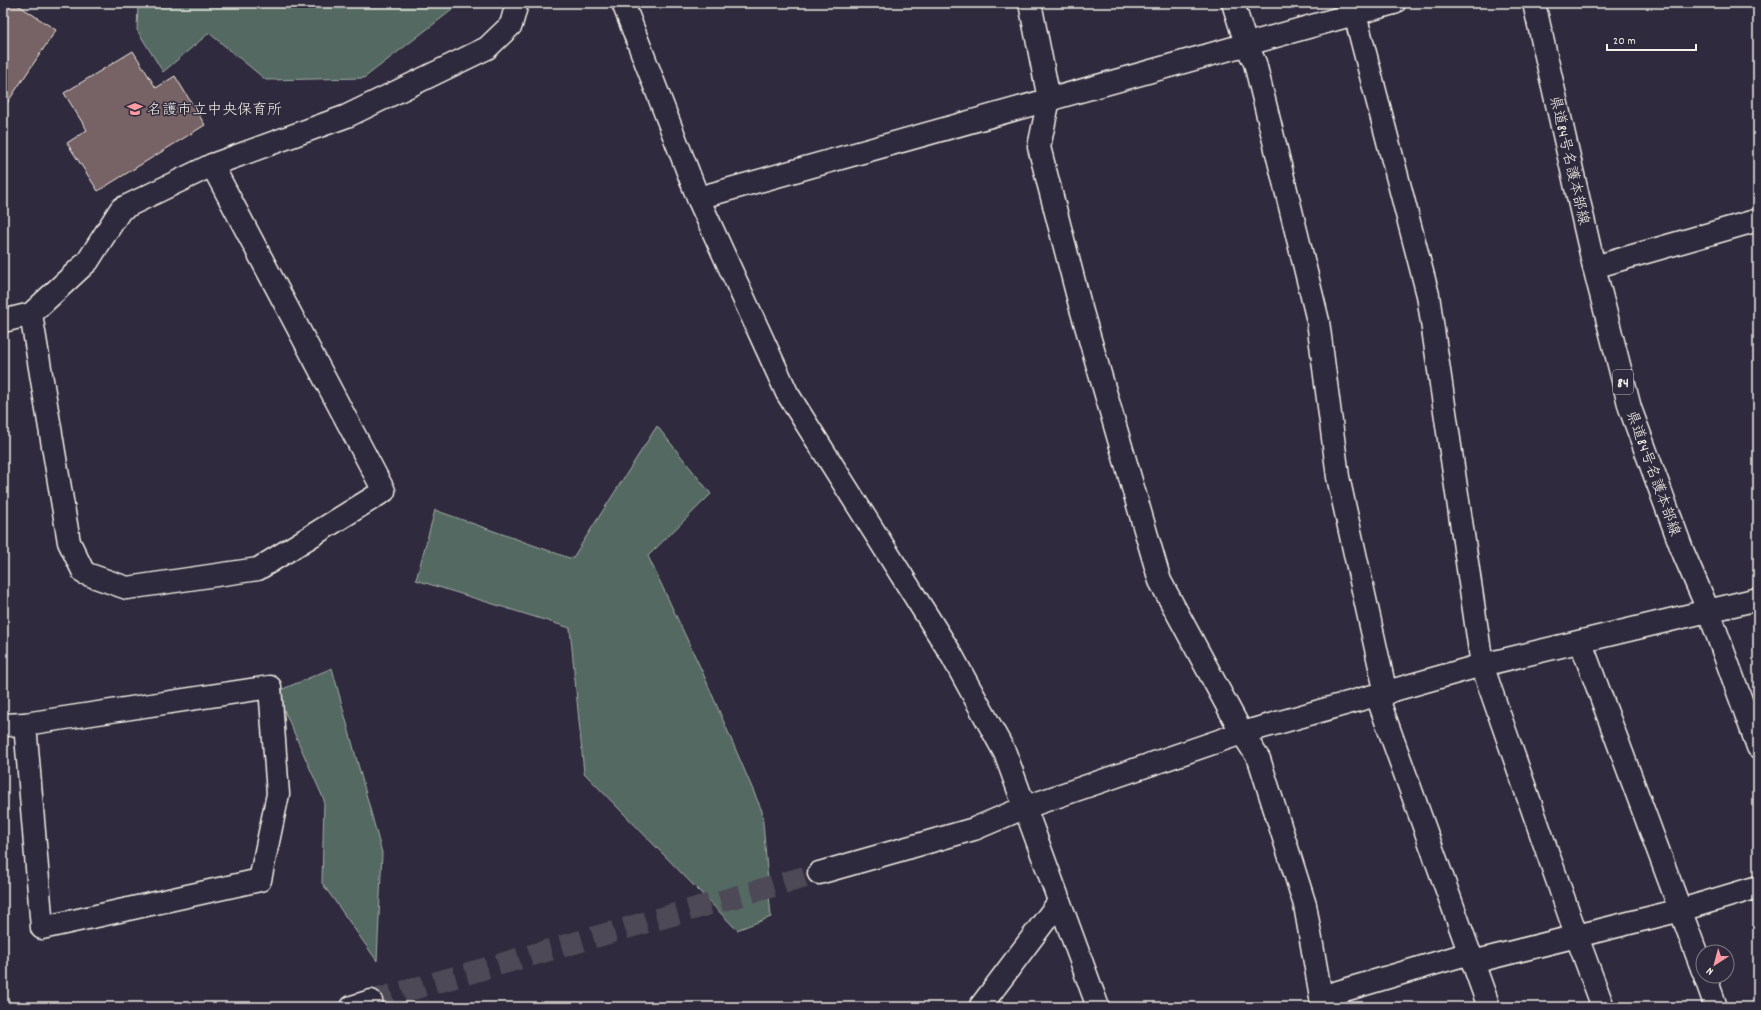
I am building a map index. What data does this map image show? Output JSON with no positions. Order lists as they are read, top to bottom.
{
  "streets": {
    "street": ["県道84号名護本部線", "84"]
  },
  "places": {
    "school or university": ["名護市立中央保育所"]
  },
  "scale_bar": "20 m",
  "north": "bottom left"
}
